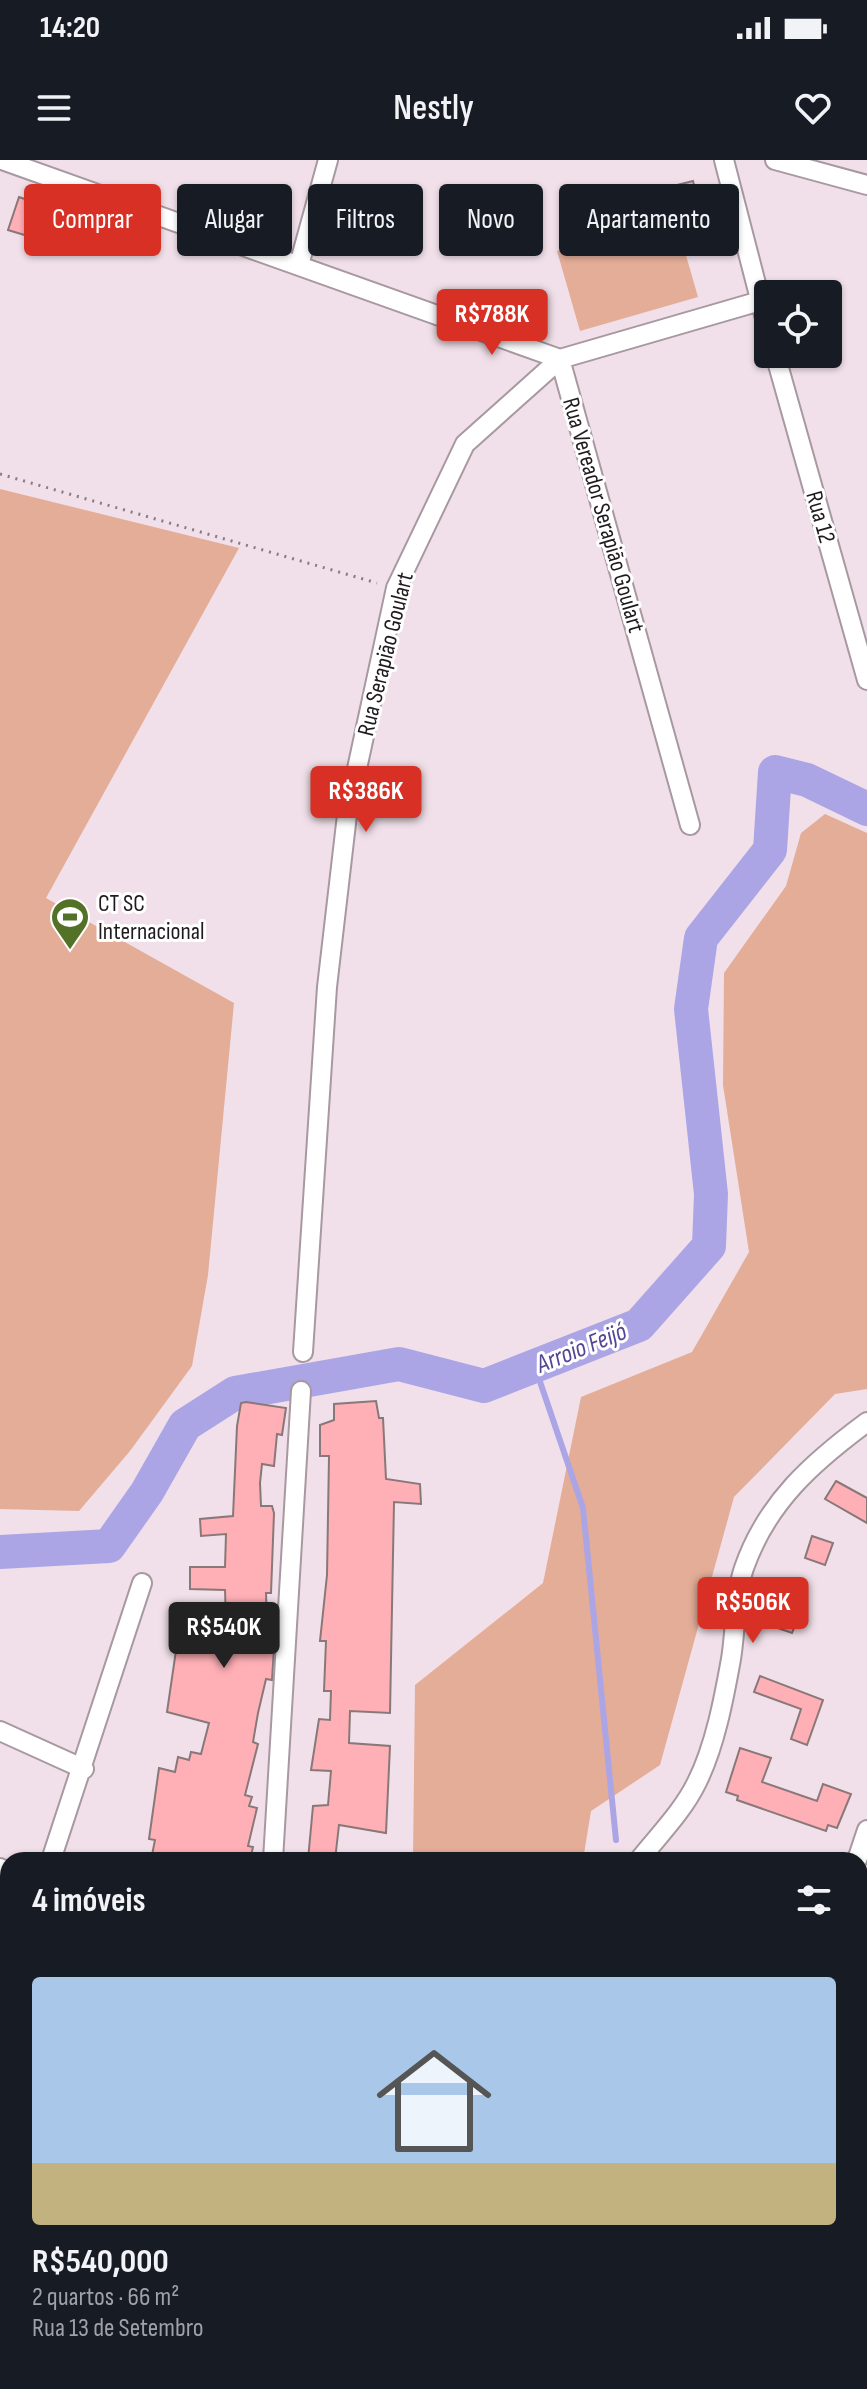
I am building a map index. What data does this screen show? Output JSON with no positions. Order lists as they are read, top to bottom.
{
  "streets": {
    "street": ["Rua Vereador Serapião Goulart", "Rua 12", "Rua Serapião Goulart"]
  },
  "crossings": [
    ["Rua Vereador Serapião Goulart", "Rua Serapião Goulart"]
  ],
  "water": ["Arroio Feijó"],
  "places": {
    "sports": ["CT SC Internacional"]
  },
  "page": {
    "status": "14:20",
    "header": "Nestly",
    "chip": [
      "Comprar",
      "Alugar",
      "Filtros",
      "Novo",
      "Apartamento"
    ],
    "price": [
      "R$788K",
      "R$386K",
      "R$506K",
      "R$540K"
    ],
    "heading": "4 imóveis",
    "list": [
      {
        "name": "R$540,000",
        "note": "2 quartos · 66 m² · Rua 13 de Setembro"
      }
    ]
  }
}
